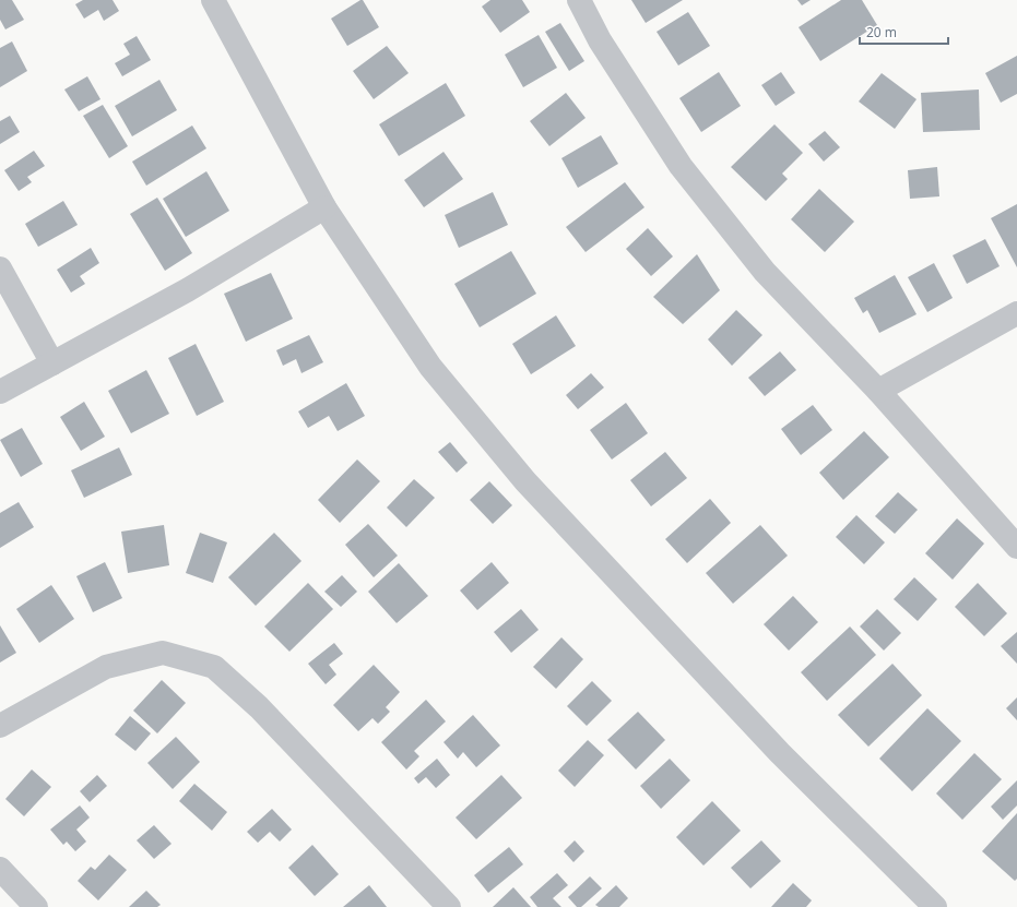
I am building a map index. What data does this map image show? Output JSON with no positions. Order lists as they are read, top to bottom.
{
  "scale_bar": "20 m"
}
